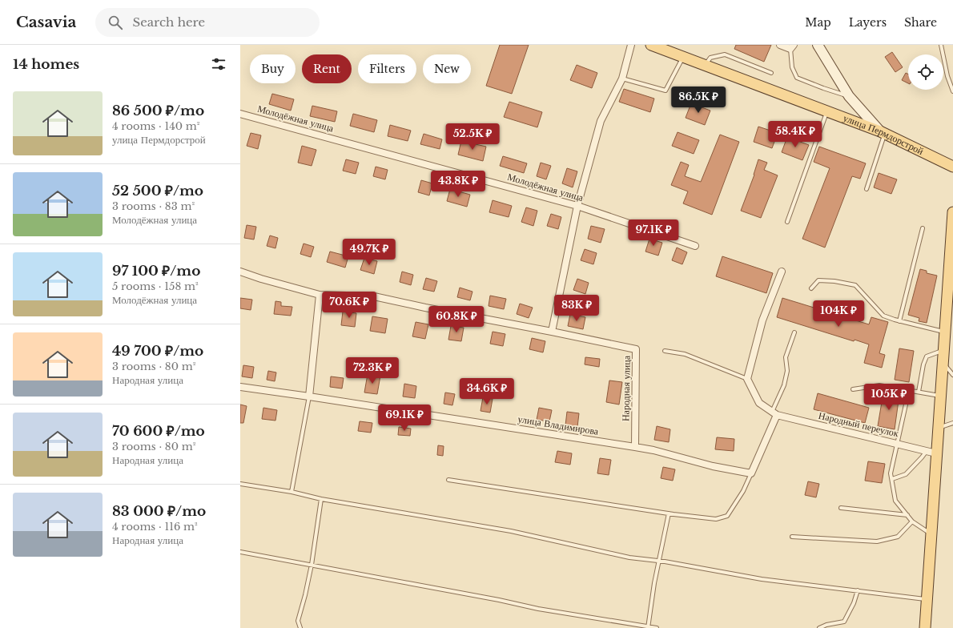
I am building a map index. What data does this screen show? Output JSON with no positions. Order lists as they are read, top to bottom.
{
  "streets": {
    "main road": ["улица Пермдорстрой"],
    "street": [
      "Молодёжная улица",
      "Народная улица",
      "Народный переулок",
      "улица Владимирова"
    ]
  },
  "crossings": [
    ["Народная улица", "улица Владимирова"]
  ],
  "page": {
    "header": "Casavia",
    "search": "Search here",
    "nav": ["Map", "Layers", "Share"],
    "heading": "14 homes",
    "chip": [
      "Buy",
      "Rent",
      "Filters",
      "New"
    ],
    "list": [
      {
        "name": "86 500 ₽/mo",
        "note": "4 rooms · 140 m² · улица Пермдорстрой"
      },
      {
        "name": "52 500 ₽/mo",
        "note": "3 rooms · 83 m² · Молодёжная улица"
      },
      {
        "name": "97 100 ₽/mo",
        "note": "5 rooms · 158 m² · Молодёжная улица"
      },
      {
        "name": "49 700 ₽/mo",
        "note": "3 rooms · 80 m² · Народная улица"
      },
      {
        "name": "70 600 ₽/mo",
        "note": "3 rooms · 80 m² · Народная улица"
      },
      {
        "name": "83 000 ₽/mo",
        "note": "4 rooms · 116 m² · Народная улица"
      }
    ],
    "price": [
      "86.5K ₽",
      "58.4K ₽",
      "52.5K ₽",
      "43.8K ₽",
      "97.1K ₽",
      "49.7K ₽",
      "70.6K ₽",
      "83K ₽",
      "104K ₽",
      "60.8K ₽",
      "72.3K ₽",
      "34.6K ₽",
      "105K ₽",
      "69.1K ₽"
    ]
  }
}
